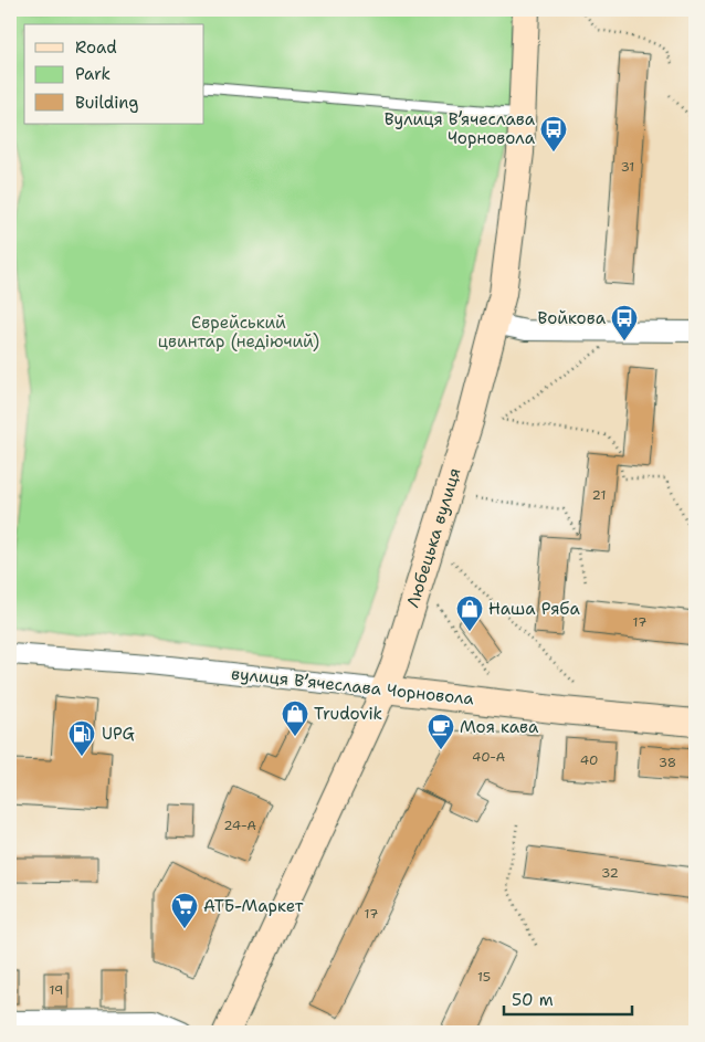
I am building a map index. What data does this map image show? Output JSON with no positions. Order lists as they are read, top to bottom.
{
  "streets": {
    "main road": ["Любецька вулиця", "вулиця Вʼячеслава Чорновола"]
  },
  "crossings": [
    ["Любецька вулиця", "вулиця Вʼячеслава Чорновола"]
  ],
  "parks": ["Єврейський цвинтар (недіючий)"],
  "places": {
    "bus stop": ["Вулиця В’ячеслава Чорновола", "Войкова"],
    "shop": ["Наша Ряба", "Trudovik"],
    "cafe": ["Моя кава"],
    "fuel station": ["UPG"],
    "supermarket": ["АТБ-Маркет"]
  },
  "house_numbers": [
    "31",
    "21",
    "17",
    "40-А",
    "40",
    "38",
    "24-А",
    "32",
    "17",
    "15",
    "19"
  ],
  "legend": ["Road", "Park", "Building"],
  "scale_bar": "50 m"
}
